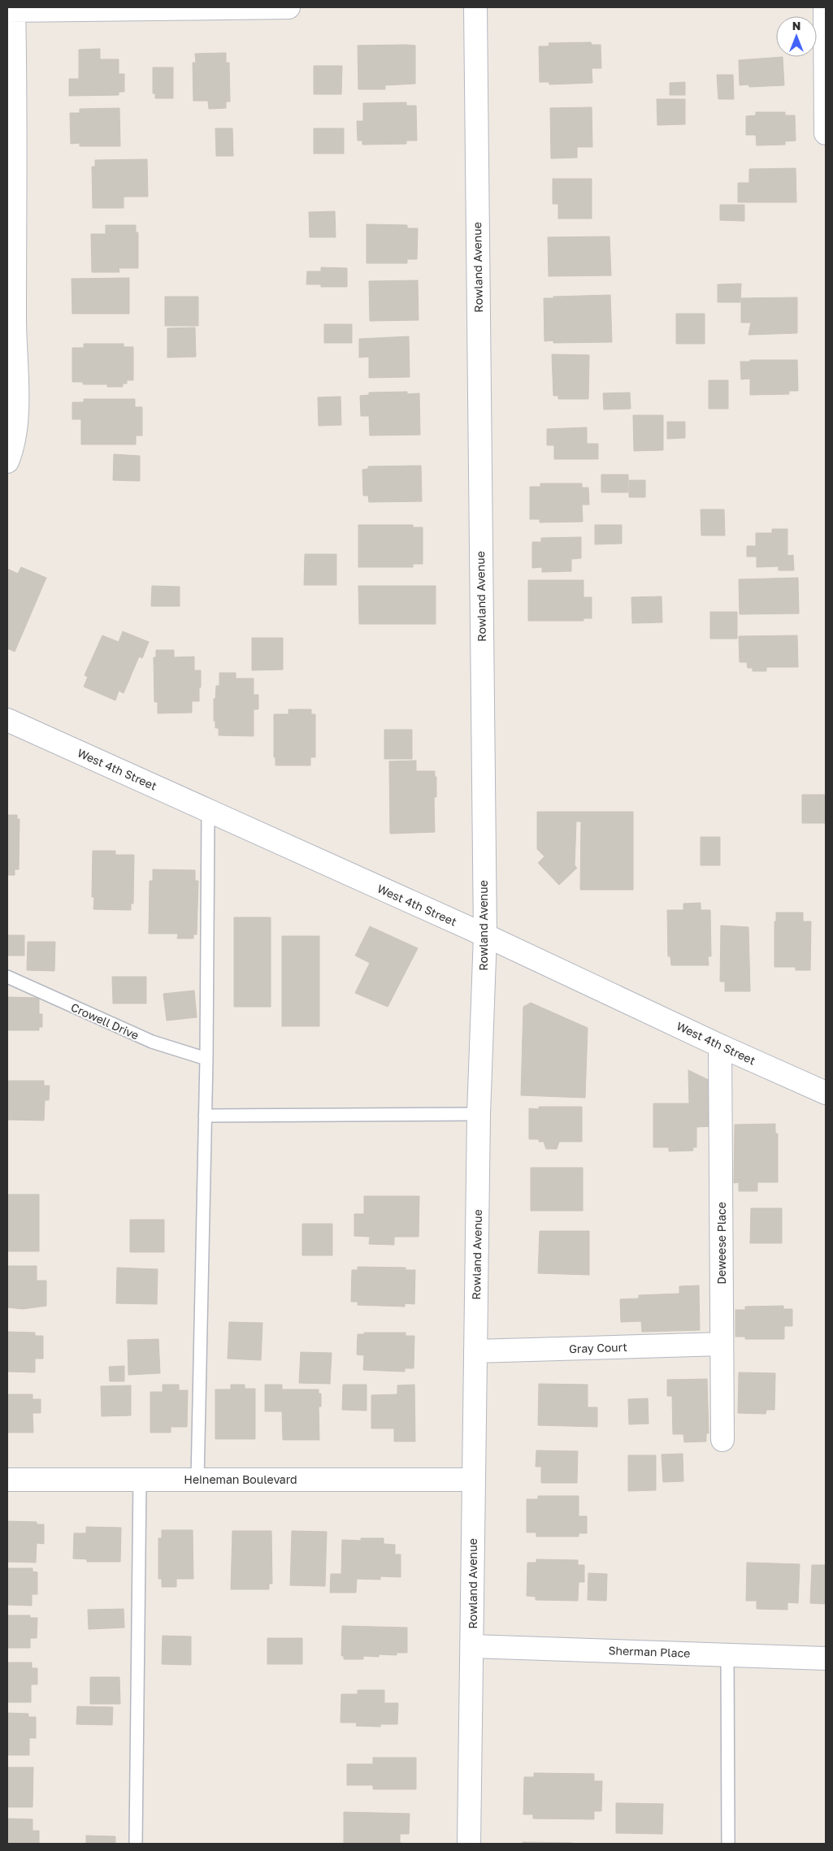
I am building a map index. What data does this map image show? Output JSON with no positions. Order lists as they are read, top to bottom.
{
  "streets": {
    "street": [
      "Rowland Avenue",
      "West 4th Street",
      "Deweese Place",
      "Gray Court",
      "Heineman Boulevard",
      "Sherman Place"
    ],
    "lane": ["Crowell Drive"]
  },
  "crossings": [
    ["Rowland Avenue", "West 4th Street"],
    ["Rowland Avenue", "Gray Court"],
    ["Rowland Avenue", "Heineman Boulevard"],
    ["Rowland Avenue", "Sherman Place"],
    ["West 4th Street", "Deweese Place"],
    ["Deweese Place", "Gray Court"]
  ],
  "north": "top"
}
